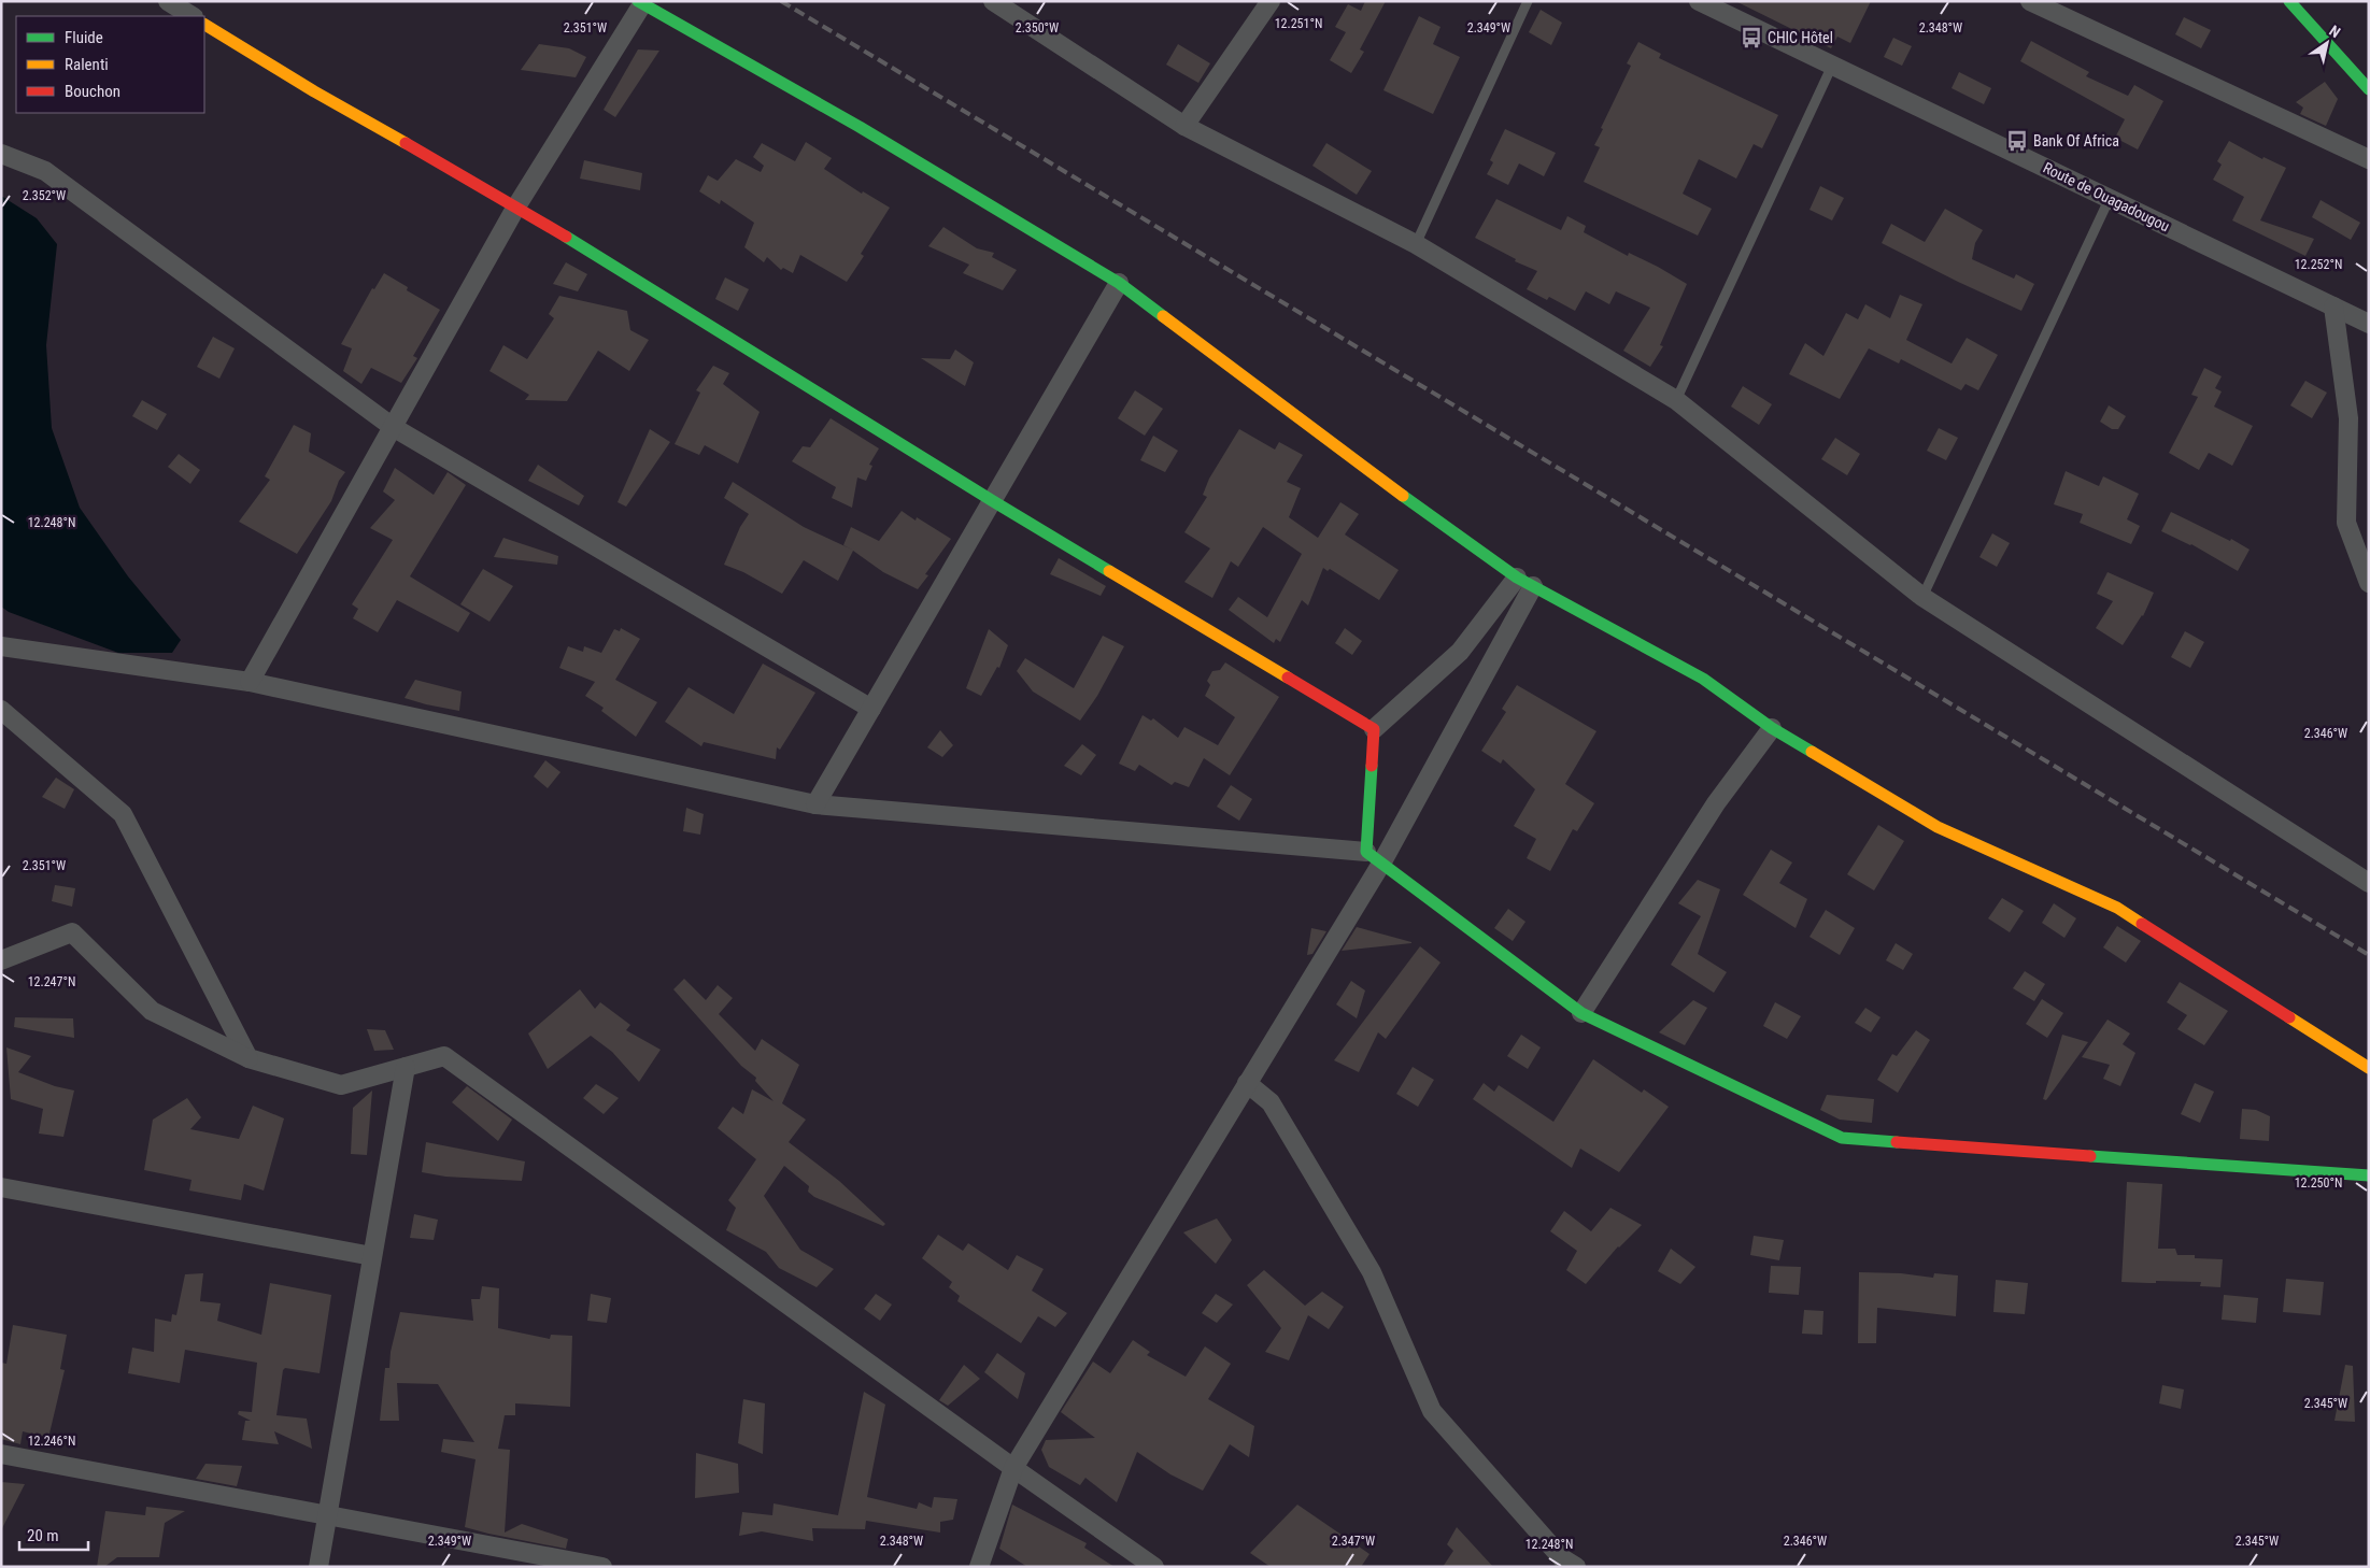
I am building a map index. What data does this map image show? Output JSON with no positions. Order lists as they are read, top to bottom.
{
  "streets": {
    "street": ["Route de Ouagadougou"]
  },
  "places": {
    "bus stop": ["CHIC Hôtel", "Bank Of Africa"]
  },
  "legend": ["Fluide", "Ralenti", "Bouchon"],
  "scale_bar": "20 m",
  "north": "top right",
  "coordinates": [
    "12.251°N",
    "2.351°W",
    "2.349°W",
    "2.348°W",
    "2.350°W",
    "2.352°W",
    "12.252°N",
    "12.248°N",
    "2.346°W",
    "12.247°N",
    "12.250°N",
    "2.345°W",
    "12.246°N",
    "2.347°W"
  ]
}
